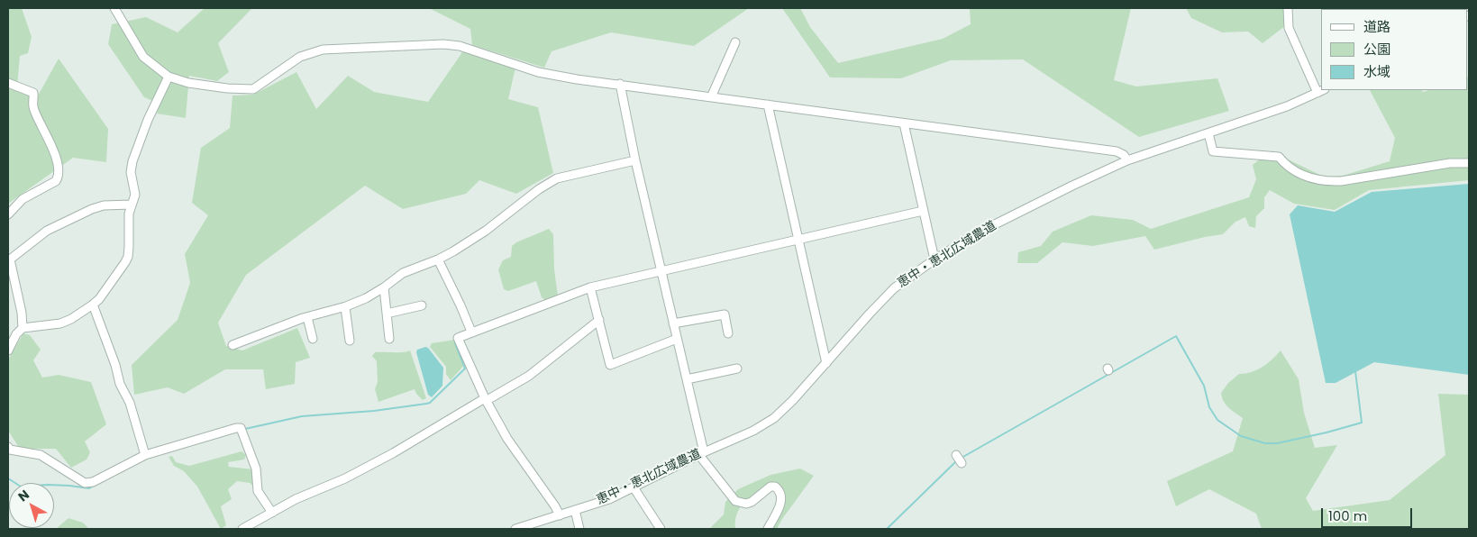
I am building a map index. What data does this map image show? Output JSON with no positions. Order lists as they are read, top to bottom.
{
  "streets": {
    "street": ["恵中・恵北広域農道"]
  },
  "legend": ["道路", "公園", "水域"],
  "scale_bar": "100 m",
  "north": "top left"
}
